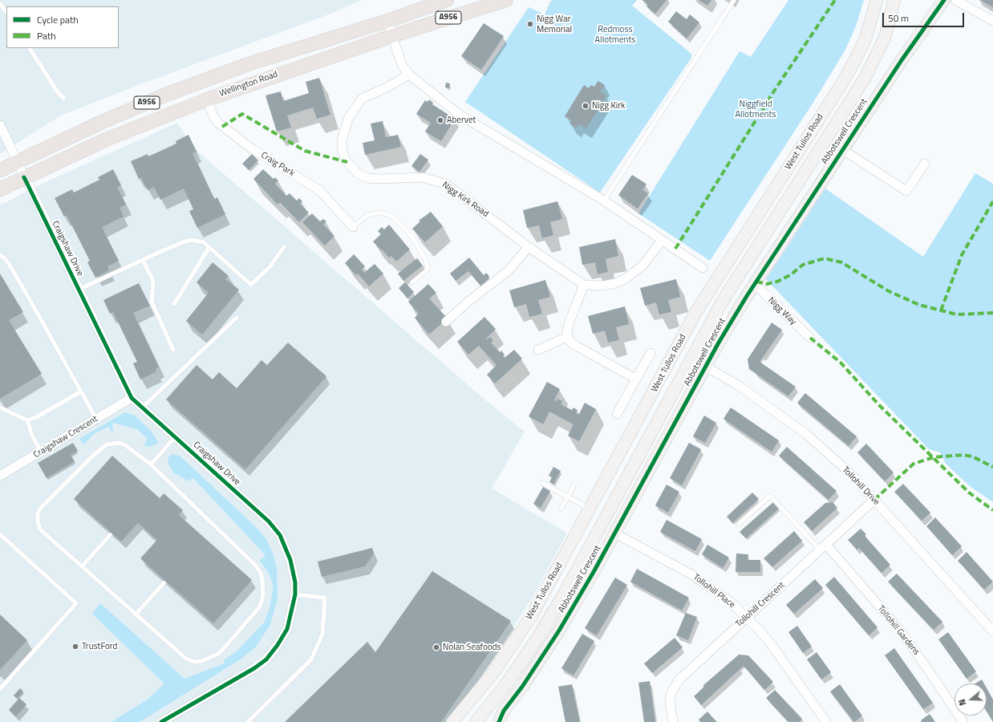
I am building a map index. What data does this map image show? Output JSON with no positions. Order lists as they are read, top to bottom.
{
  "streets": {
    "main road": [
      "A956",
      "Wellington Road",
      "Abbotswell Crescent",
      "West Tullos Road"
    ],
    "street": [
      "Craig Park",
      "Nigg Kirk Road",
      "Craigshaw Drive",
      "Nigg Way",
      "Craigshaw Crescent",
      "Tollohill Drive",
      "Tollohill Place",
      "Tollohill Crescent",
      "Tollohill Gardens"
    ]
  },
  "crossings": [
    ["Wellington Road", "Craig Park"],
    ["Wellington Road", "Craigshaw Drive"],
    ["Abbotswell Crescent", "Nigg Way"],
    ["Abbotswell Crescent", "Tollohill Drive"],
    ["Abbotswell Crescent", "Tollohill Place"],
    ["Craigshaw Drive", "Craigshaw Crescent"],
    ["Tollohill Drive", "Tollohill Crescent"],
    ["Tollohill Place", "Tollohill Crescent"],
    ["Tollohill Crescent", "Tollohill Gardens"]
  ],
  "parks": ["Redmoss Allotments", "Niggfield Allotments"],
  "places": [
    "Nigg War Memorial",
    "Nigg Kirk",
    "Abervet",
    "TrustFord",
    "Nolan Seafoods"
  ],
  "legend": ["Cycle path", "Path"],
  "scale_bar": "50 m",
  "north": "left"
}
